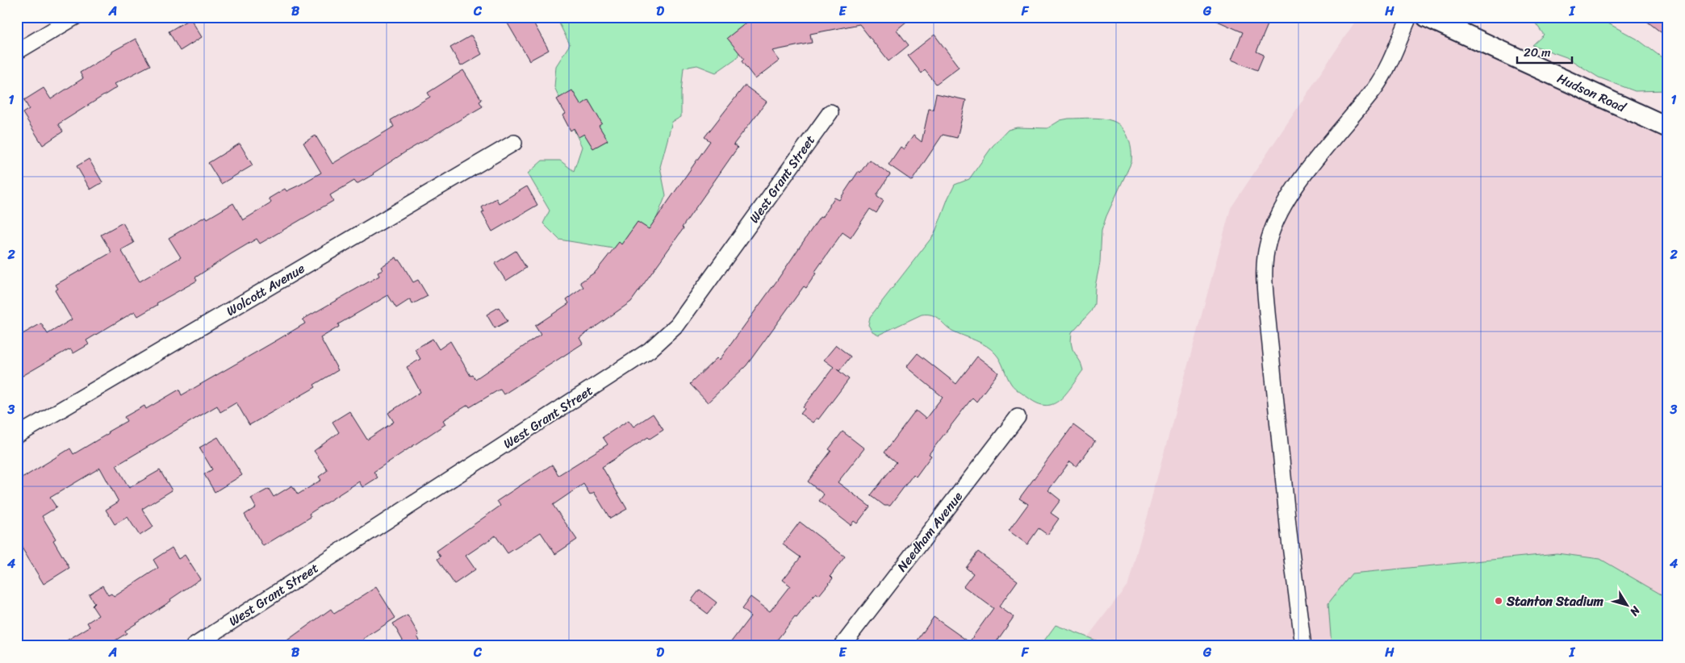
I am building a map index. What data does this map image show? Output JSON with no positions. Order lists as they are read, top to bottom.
{
  "streets": {
    "street": [
      "Hudson Road",
      "West Grant Street",
      "Wolcott Avenue",
      "Needham Avenue"
    ]
  },
  "places": ["Stanton Stadium"],
  "scale_bar": "20 m",
  "north": "bottom right",
  "grid": {
    "columns": [
      "A",
      "B",
      "C",
      "D",
      "E",
      "F",
      "G",
      "H",
      "I"
    ],
    "rows": [
      "1",
      "2",
      "3",
      "4"
    ]
  }
}
